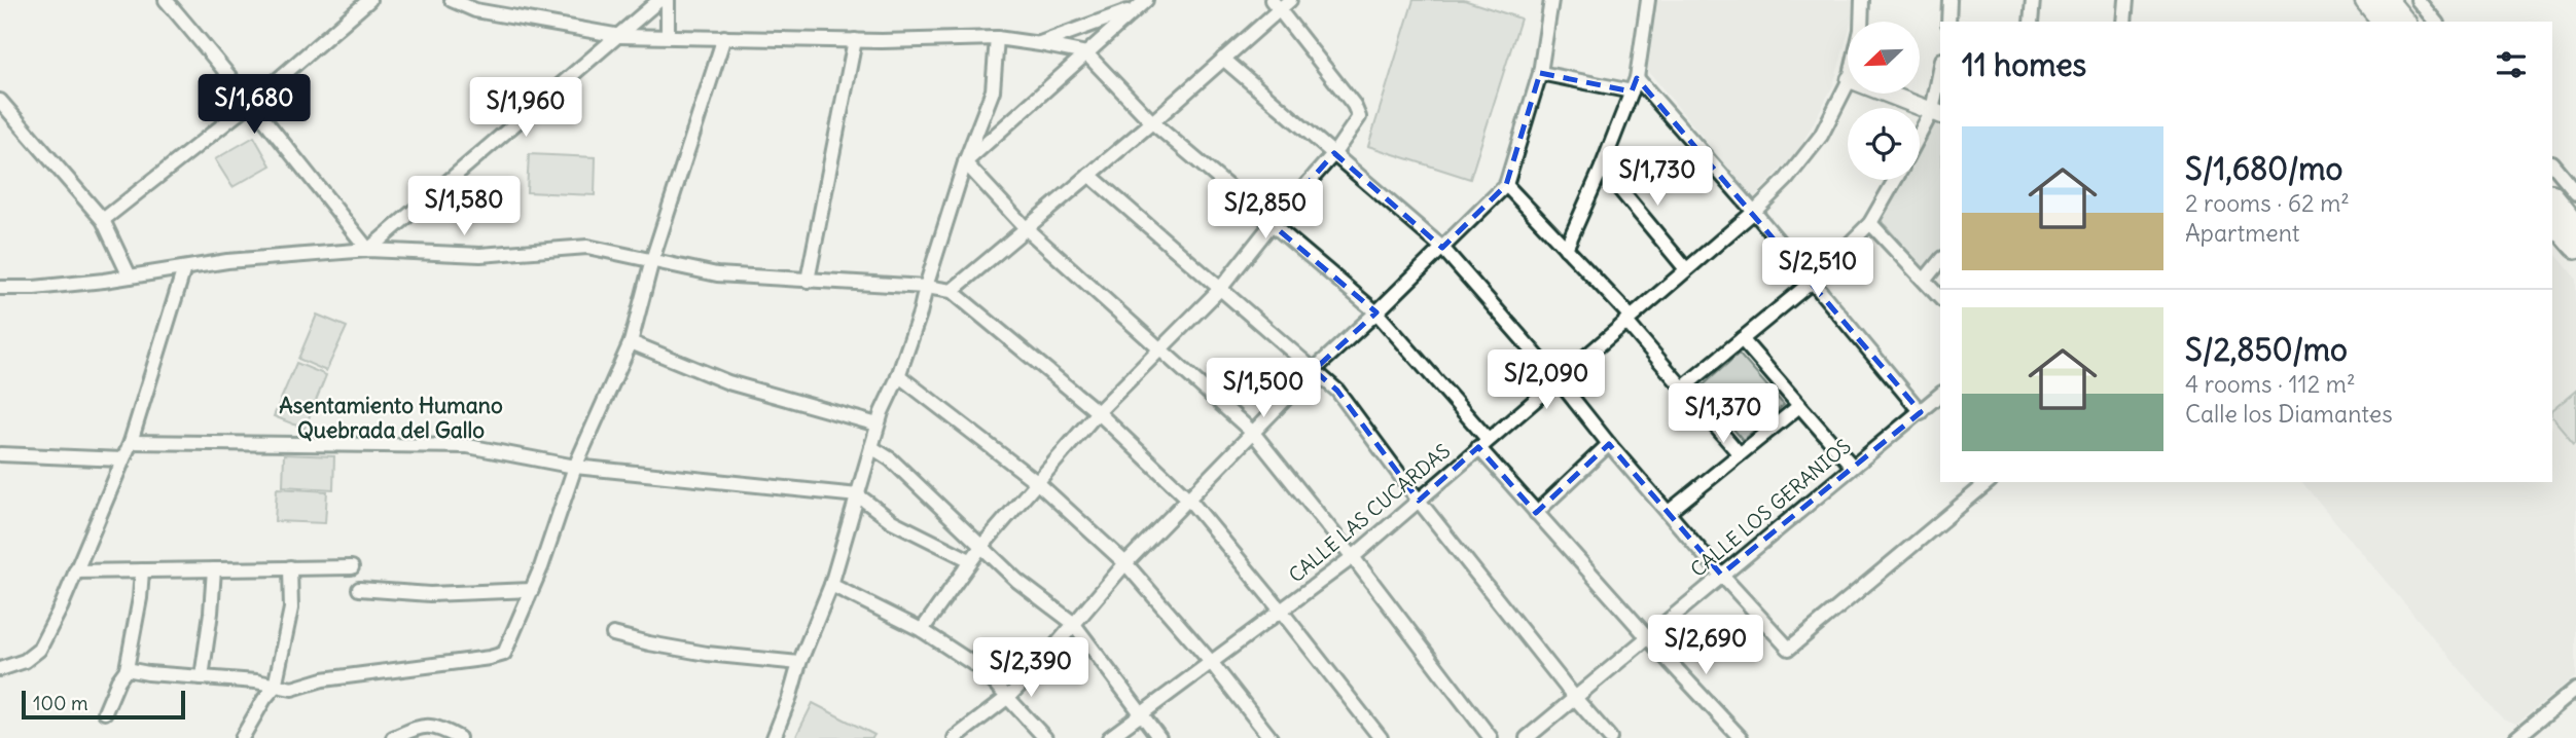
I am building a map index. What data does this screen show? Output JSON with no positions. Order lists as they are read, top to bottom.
{
  "streets": {
    "street": ["CALLE LOS GERANIOS", "CALLE LAS CUCARDAS"]
  },
  "districts": ["Asentamiento Humano Quebrada del Gallo"],
  "scale_bar": "100 m",
  "north": "bottom left",
  "page": {
    "heading": "11 homes",
    "price": [
      "S/1,680",
      "S/1,960",
      "S/1,730",
      "S/1,580",
      "S/2,850",
      "S/2,510",
      "S/2,090",
      "S/1,500",
      "S/1,370",
      "S/2,690",
      "S/2,390"
    ],
    "list": [
      {
        "name": "S/1,680/mo",
        "note": "2 rooms · 62 m² · Apartment"
      },
      {
        "name": "S/2,850/mo",
        "note": "4 rooms · 112 m² · Calle los Diamantes"
      }
    ],
    "scale": "100 m"
  }
}
